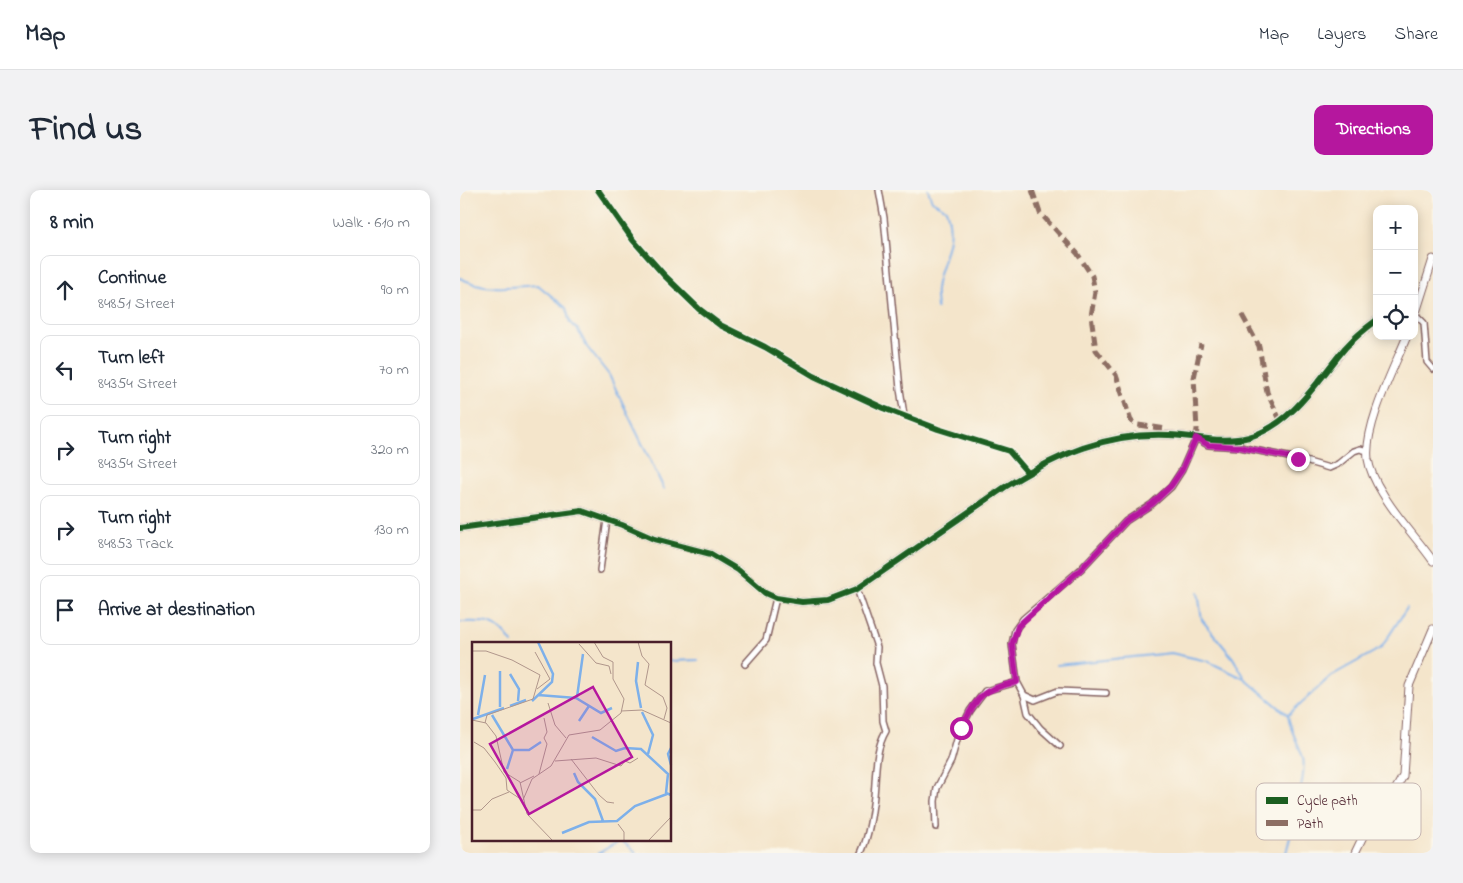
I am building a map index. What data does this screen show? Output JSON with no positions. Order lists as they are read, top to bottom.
{
  "legend": ["Cycle path", "Path"],
  "page": {
    "header": "Map",
    "nav": ["Map", "Layers", "Share"],
    "title": "Find us",
    "buttons": "Directions",
    "heading": ["8 min", "Walk · 610 m"],
    "map_buttons": ["+", "−"],
    "list": [
      ["Continue", "84851 Street", "90 m"],
      ["Turn left", "84354 Street", "70 m"],
      ["Turn right", "84354 Street", "320 m"],
      ["Turn right", "84853 Track", "130 m"],
      "Arrive at destination"
    ]
  }
}
